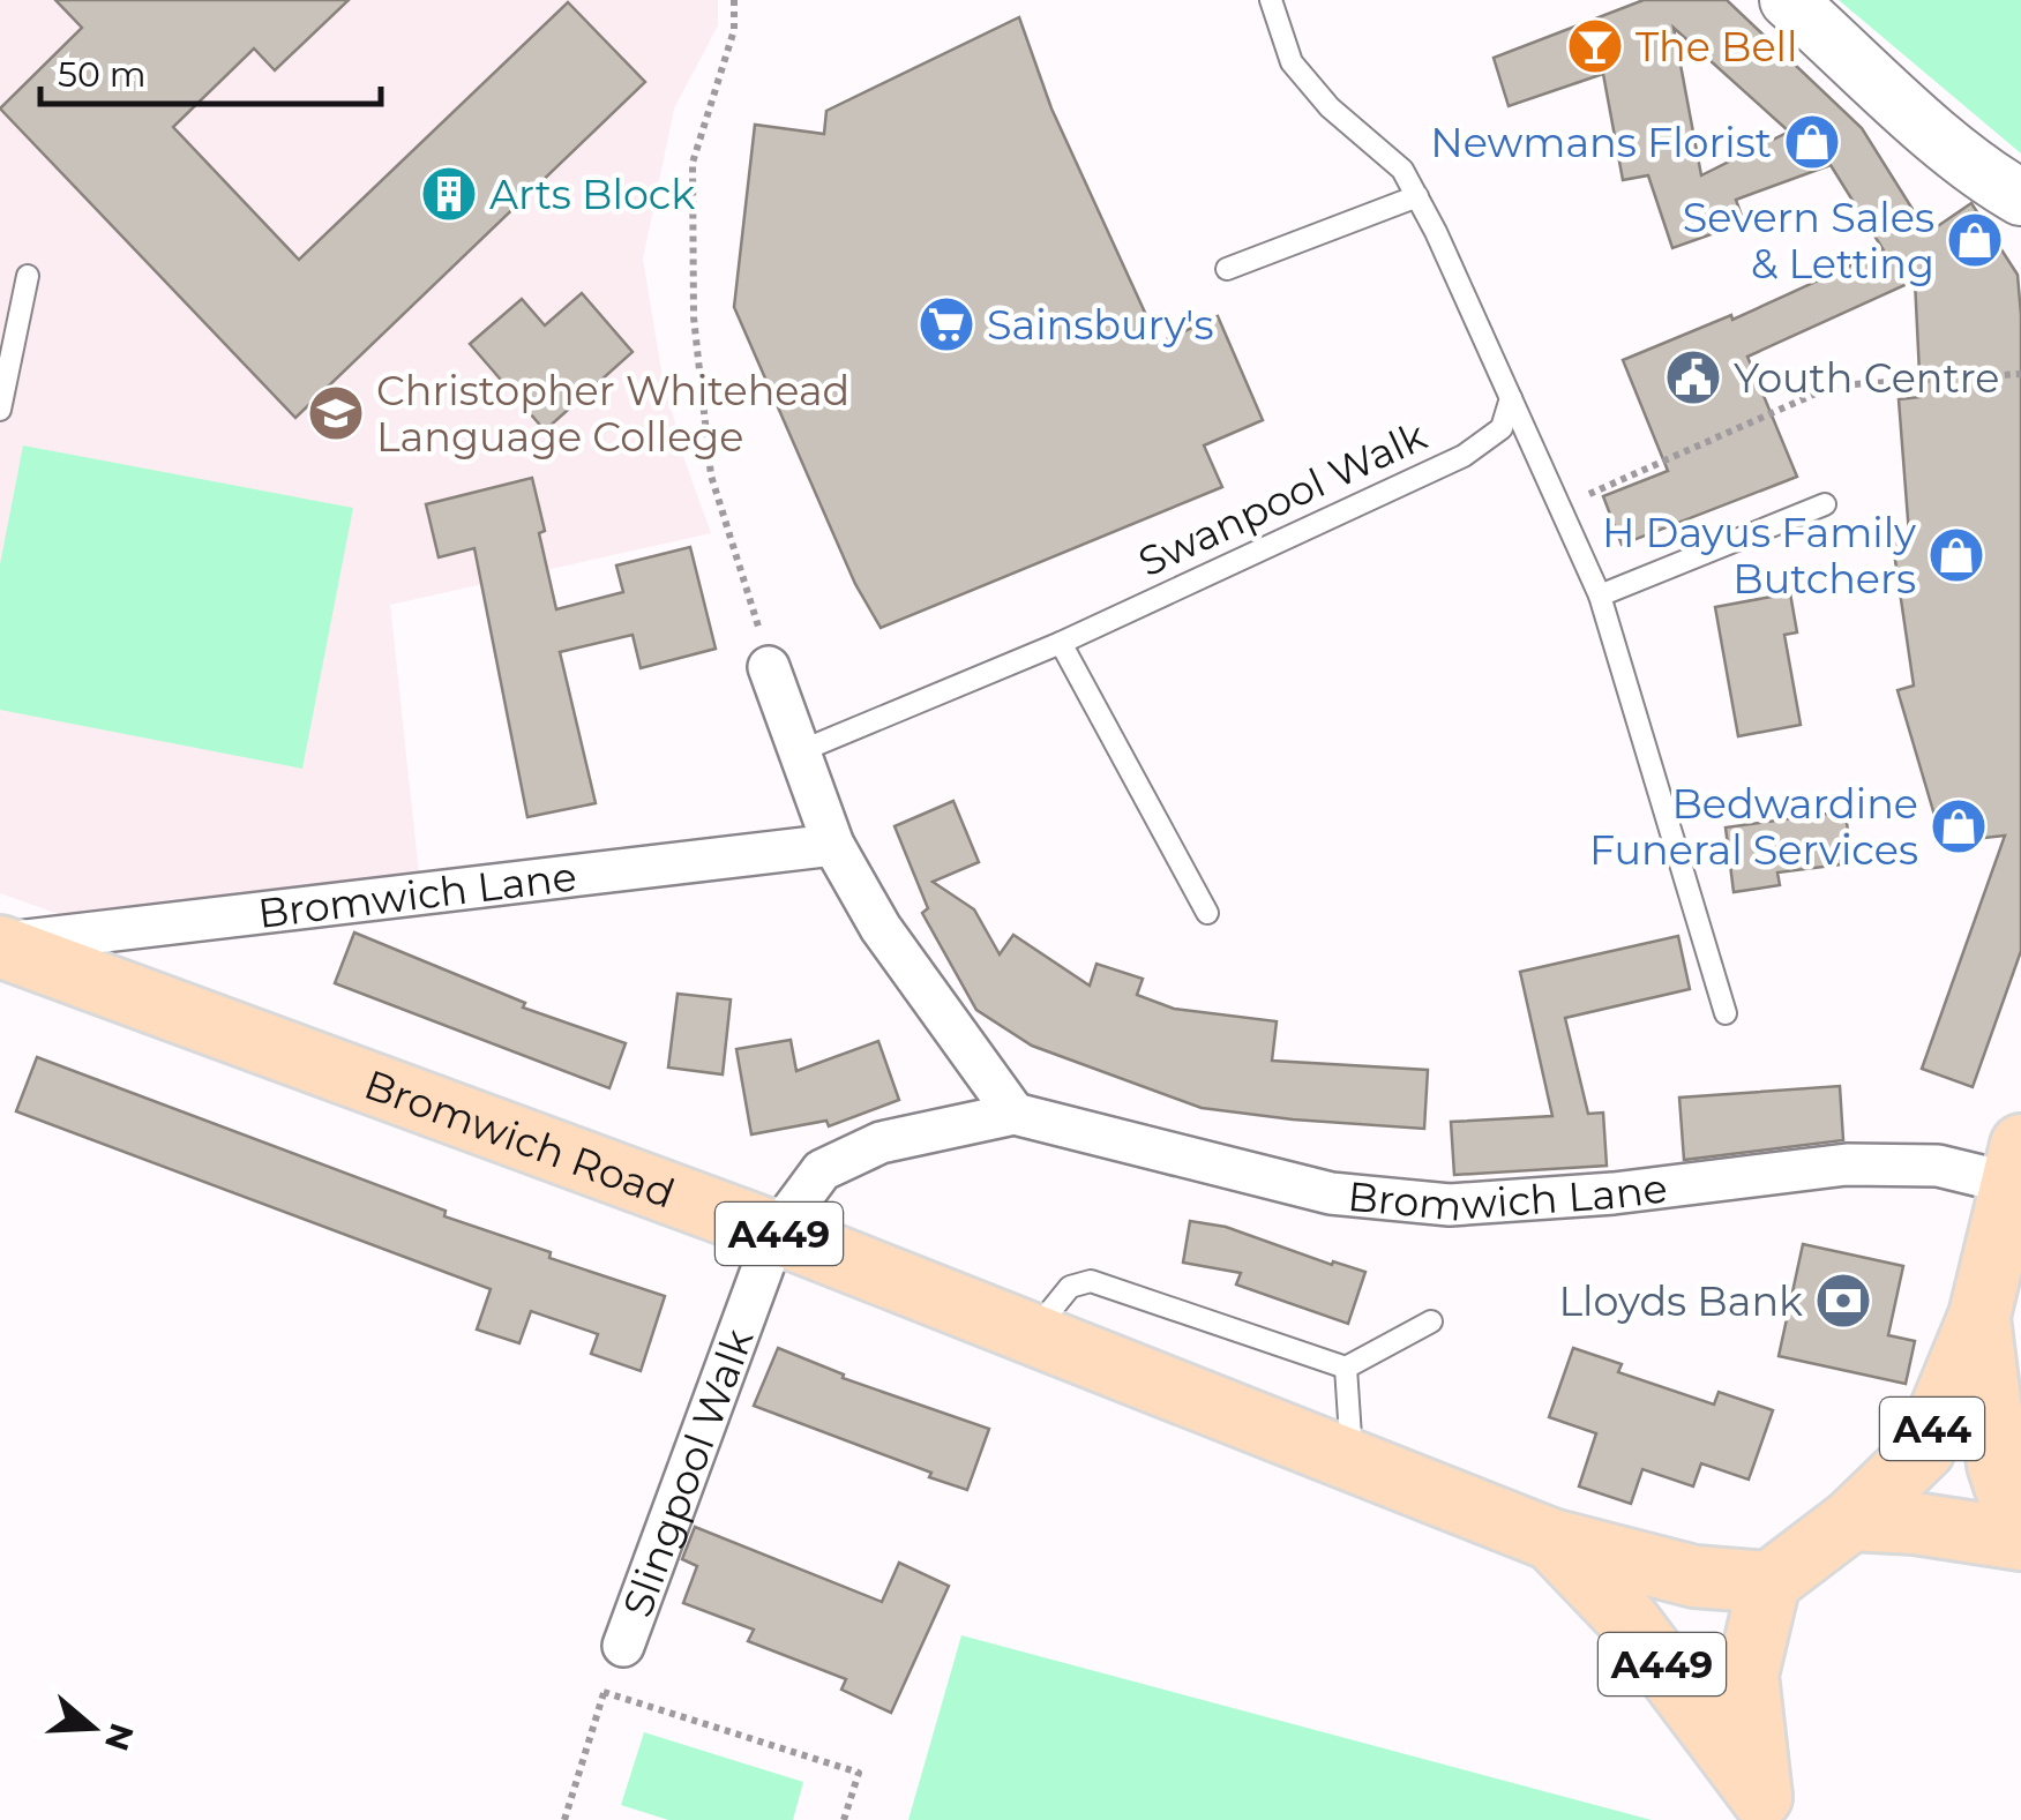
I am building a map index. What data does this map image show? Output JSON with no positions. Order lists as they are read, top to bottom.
{
  "streets": {
    "main road": ["Bromwich Road", "A449", "A44"],
    "street": ["Bromwich Lane", "Slingpool Walk"],
    "lane": ["Swanpool Walk"]
  },
  "crossings": [
    ["Bromwich Lane", "Bromwich Road"],
    ["Bromwich Lane", "A44"],
    ["Bromwich Lane", "Slingpool Walk"],
    ["Bromwich Road", "A44"],
    ["Bromwich Road", "Slingpool Walk"]
  ],
  "places": {
    "bar": ["The Bell"],
    "shop": [
      "Newmans Florist",
      "Severn Sales & Letting",
      "H Dayus Family Butchers",
      "Bedwardine Funeral Services"
    ],
    "building": ["Arts Block"],
    "supermarket": ["Sainsbury's"],
    "public building": ["Youth Centre"],
    "school or university": ["Christopher Whitehead Language College"],
    "bank": ["Lloyds Bank"]
  },
  "scale_bar": "50 m",
  "north": "right"
}
